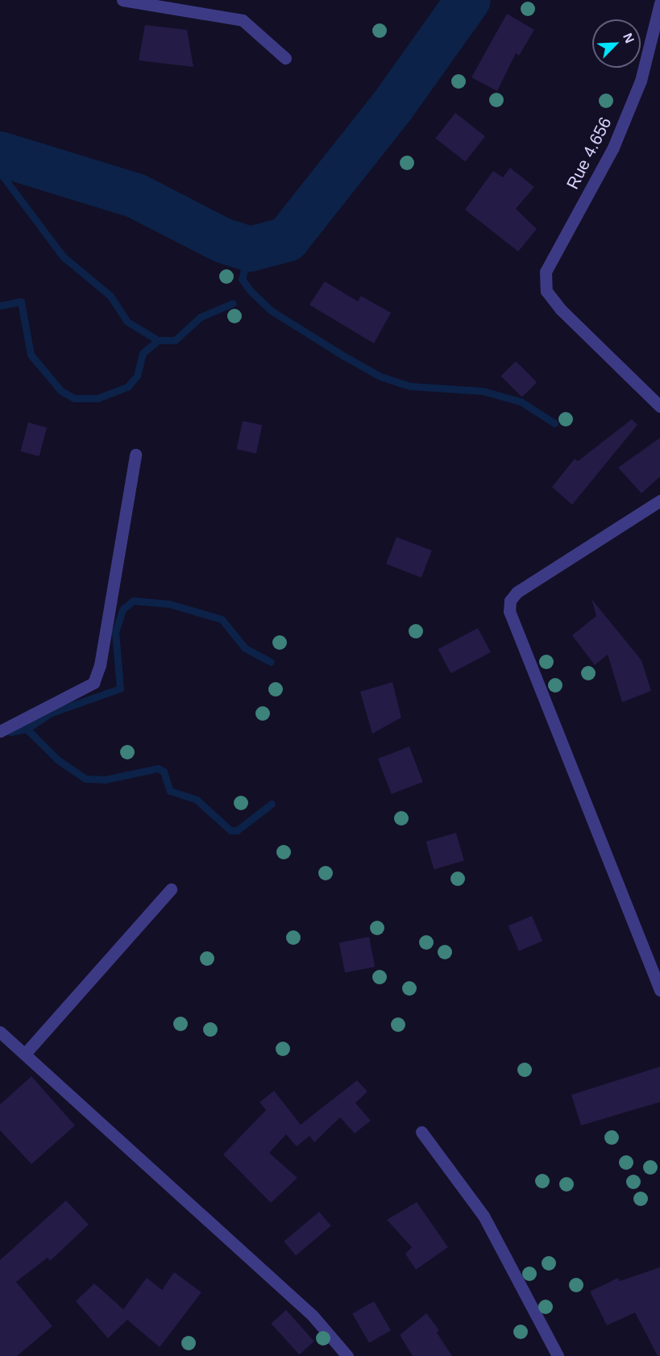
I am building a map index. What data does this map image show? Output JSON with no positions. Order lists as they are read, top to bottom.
{
  "streets": {
    "street": ["Rue 4.656"]
  },
  "north": "top right"
}
